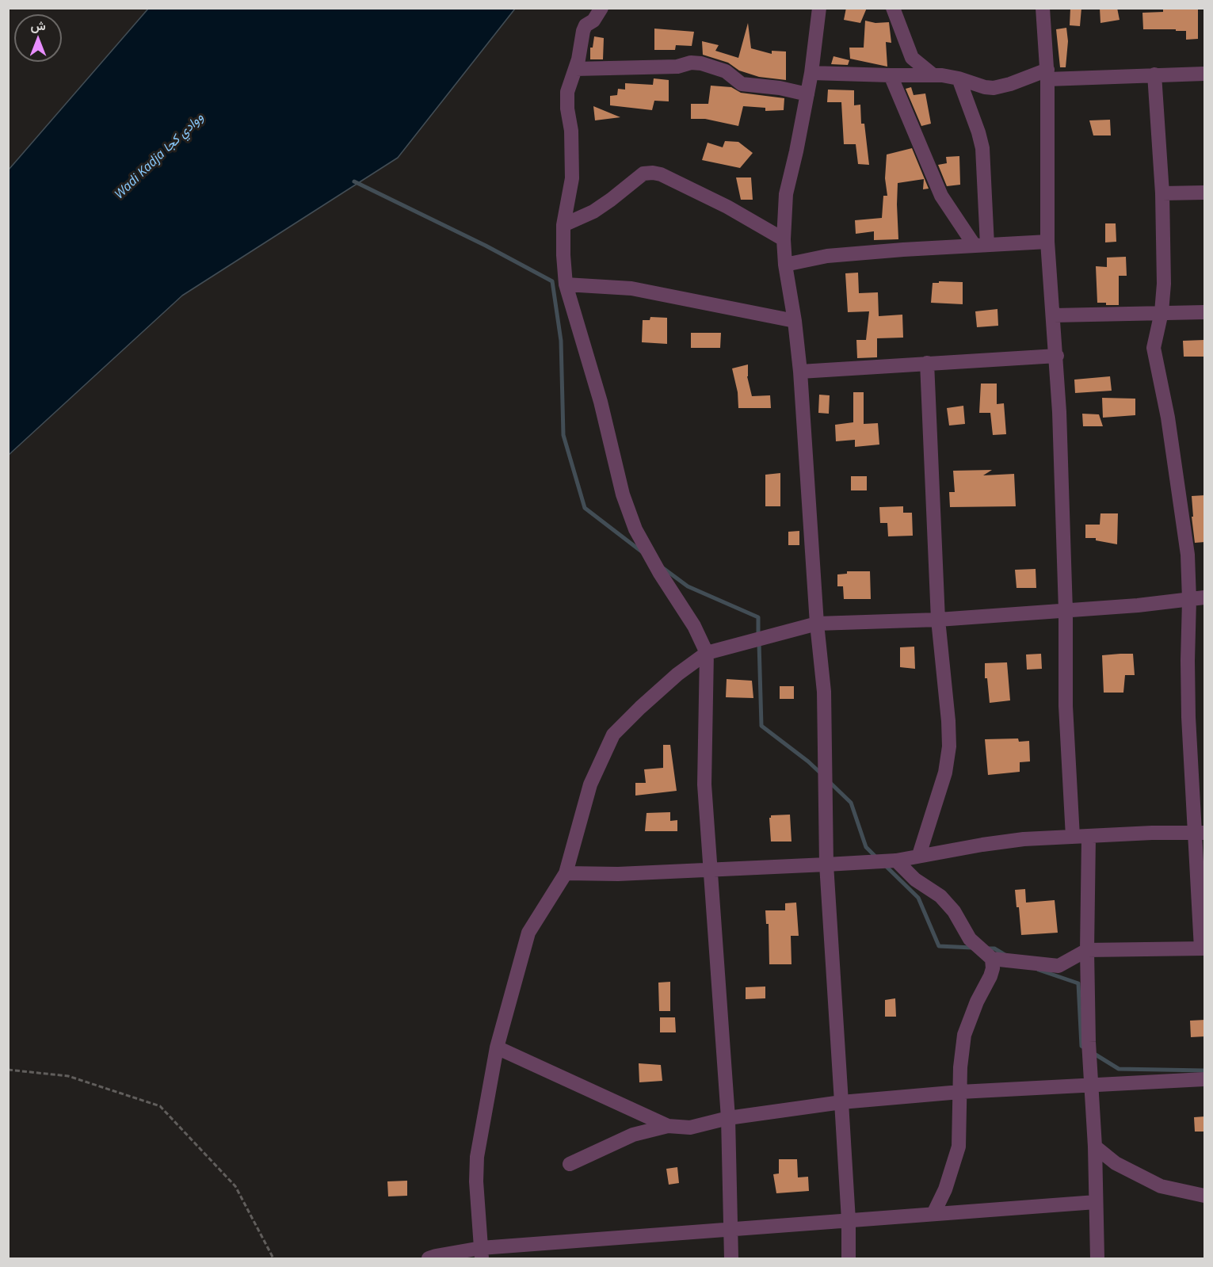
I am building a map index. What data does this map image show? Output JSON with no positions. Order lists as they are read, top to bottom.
{
  "water": ["Wadi Kadja ووادي كجا"],
  "north": "top"
}
